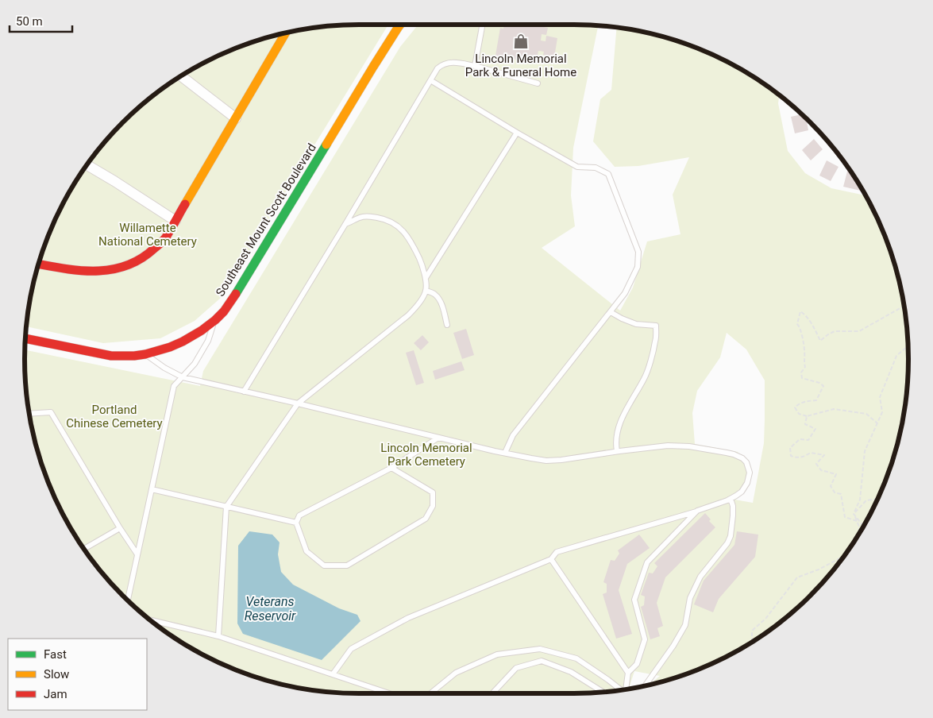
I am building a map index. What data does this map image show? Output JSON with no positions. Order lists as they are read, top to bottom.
{
  "streets": {
    "main road": ["Southeast Mount Scott Boulevard"]
  },
  "water": ["Veterans Reservoir"],
  "parks": ["Willamette National Cemetery", "Portland Chinese Cemetery", "Lincoln Memorial Park Cemetery"],
  "places": {
    "shop": ["Lincoln Memorial Park & Funeral Home"]
  },
  "legend": ["Fast", "Slow", "Jam"],
  "scale_bar": "50 m"
}
